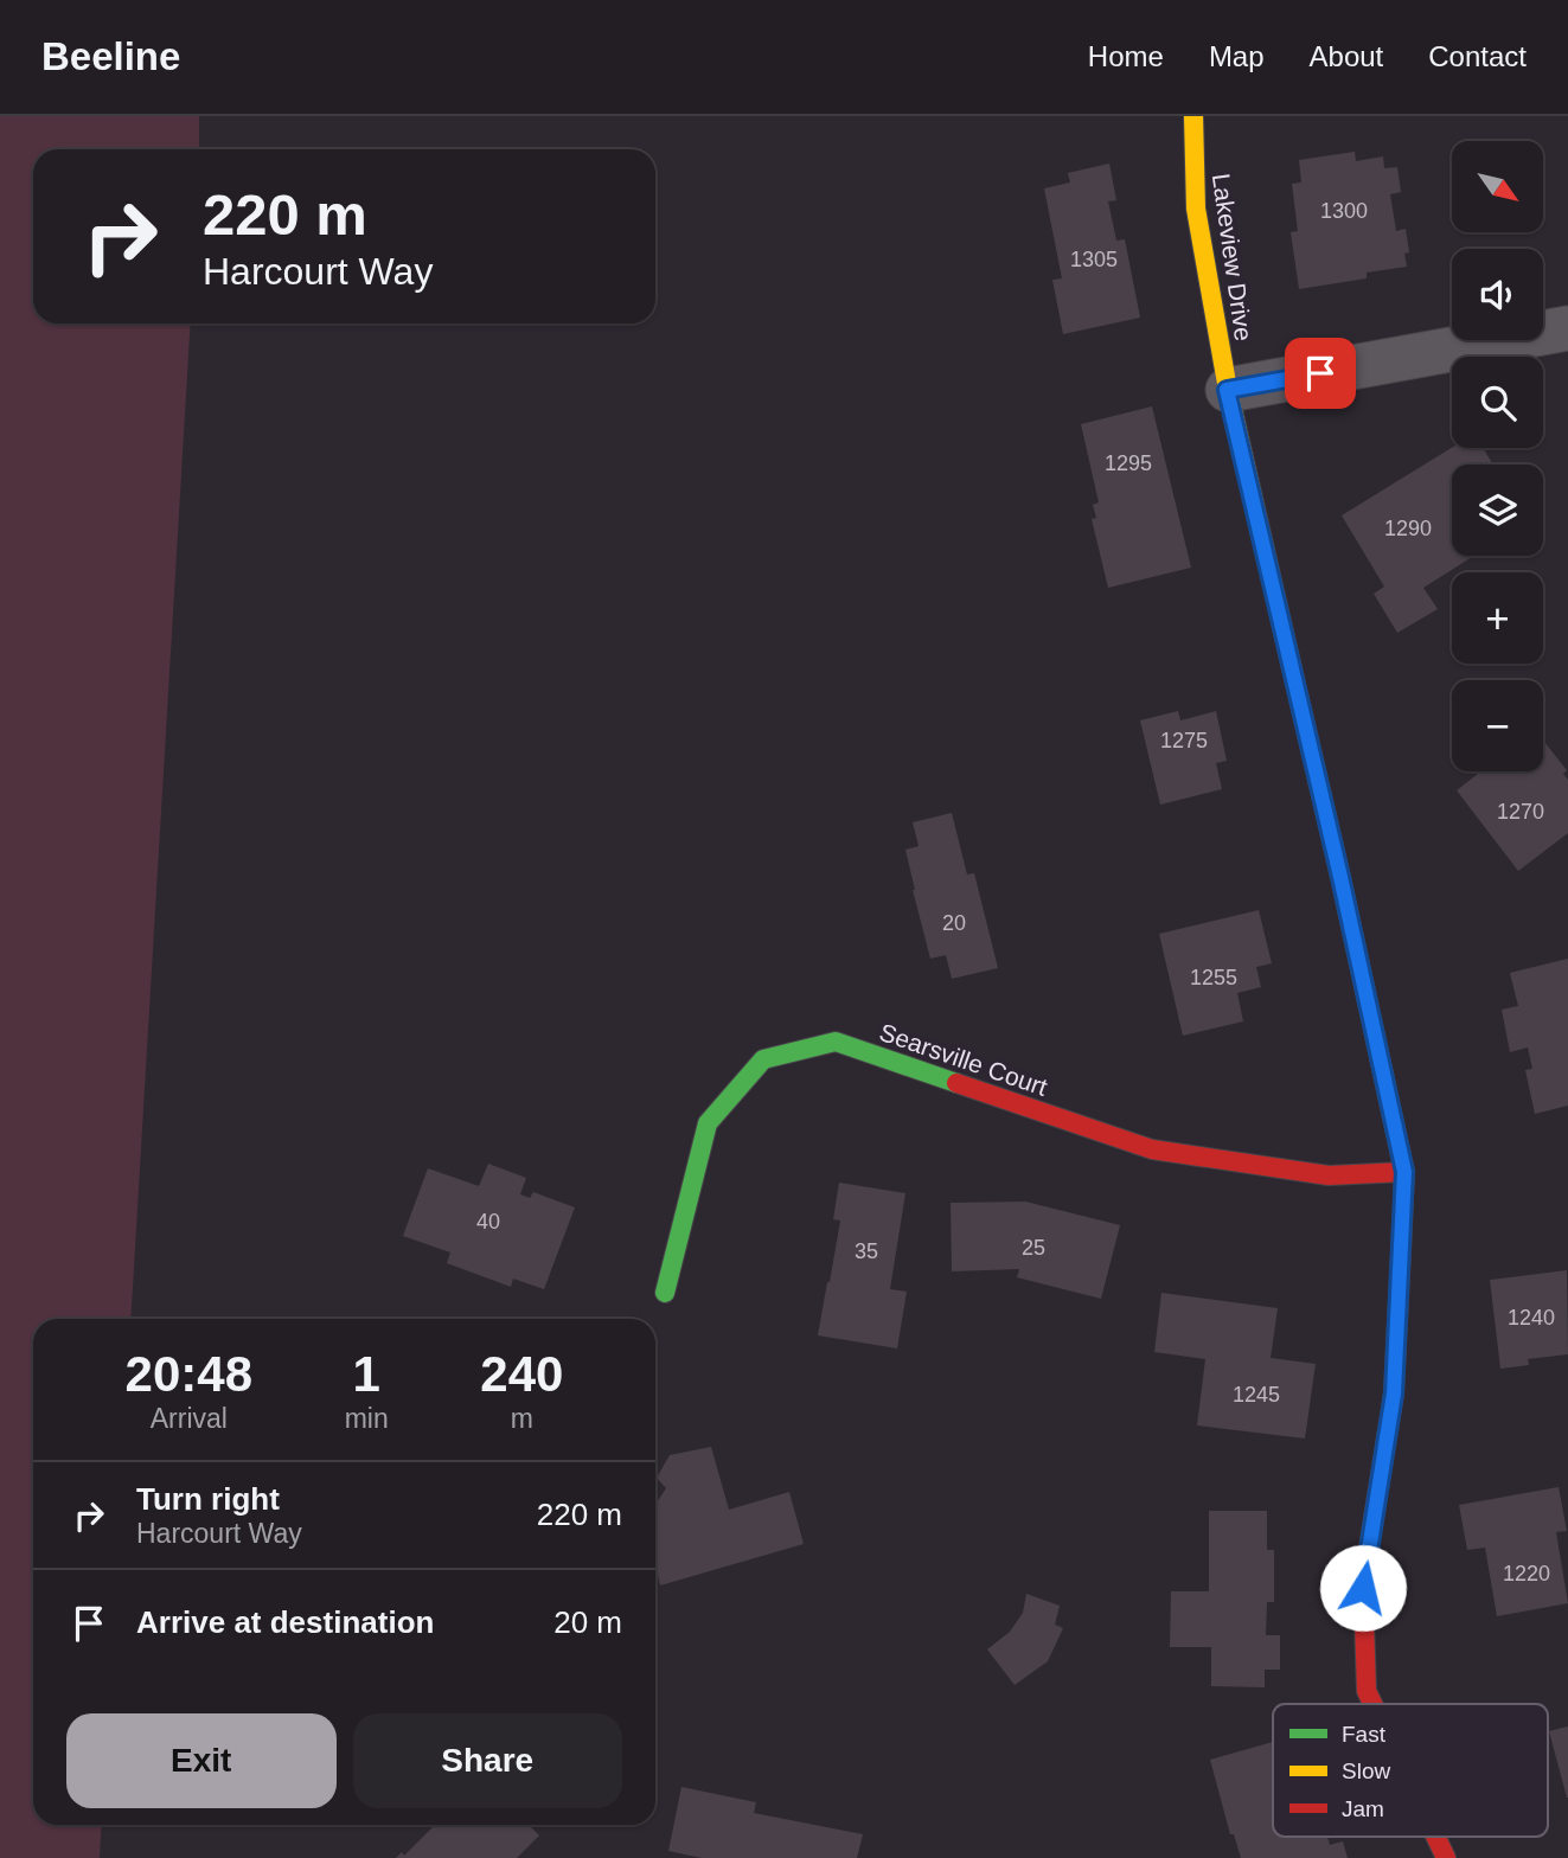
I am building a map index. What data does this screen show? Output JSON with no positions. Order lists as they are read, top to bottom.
{
  "streets": {
    "street": ["Lakeview Drive", "Searsville Court"]
  },
  "crossings": [
    ["Lakeview Drive", "Searsville Court"]
  ],
  "house_numbers": [
    "1300",
    "1305",
    "1295",
    "1290",
    "1275",
    "1270",
    "20",
    "1255",
    "40",
    "25",
    "35",
    "1240",
    "1245",
    "1220"
  ],
  "legend": ["Fast", "Slow", "Jam"],
  "north": "bottom right",
  "page": {
    "header": "Beeline",
    "nav": [
      "Home",
      "Map",
      "About",
      "Contact"
    ],
    "map_buttons": ["+", "−"],
    "turn": ["220 m", "Harcourt Way"],
    "eta": [
      "20:48",
      "Arrival",
      "1",
      "min",
      "240",
      "m"
    ],
    "list": [
      {
        "name": "Turn right",
        "note": "Harcourt Way",
        "value": "220 m"
      },
      {
        "name": "Arrive at destination",
        "value": "20 m"
      }
    ],
    "buttons": ["Exit", "Share"]
  }
}
